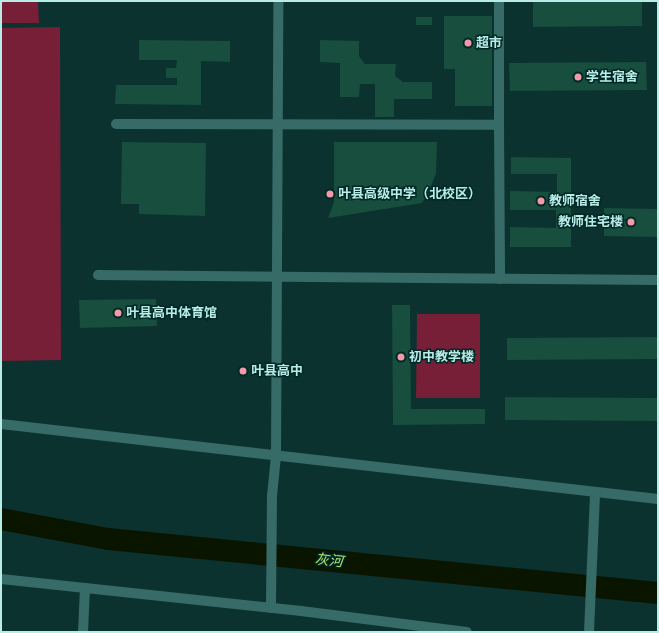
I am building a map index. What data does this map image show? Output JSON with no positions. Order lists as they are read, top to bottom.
{
  "water": ["灰河"],
  "places": [
    "超市",
    "学生宿舍",
    "叶县高级中学（北校区）",
    "教师宿舍",
    "教师住宅楼",
    "叶县高中体育馆",
    "初中教学楼",
    "叶县高中"
  ]
}
